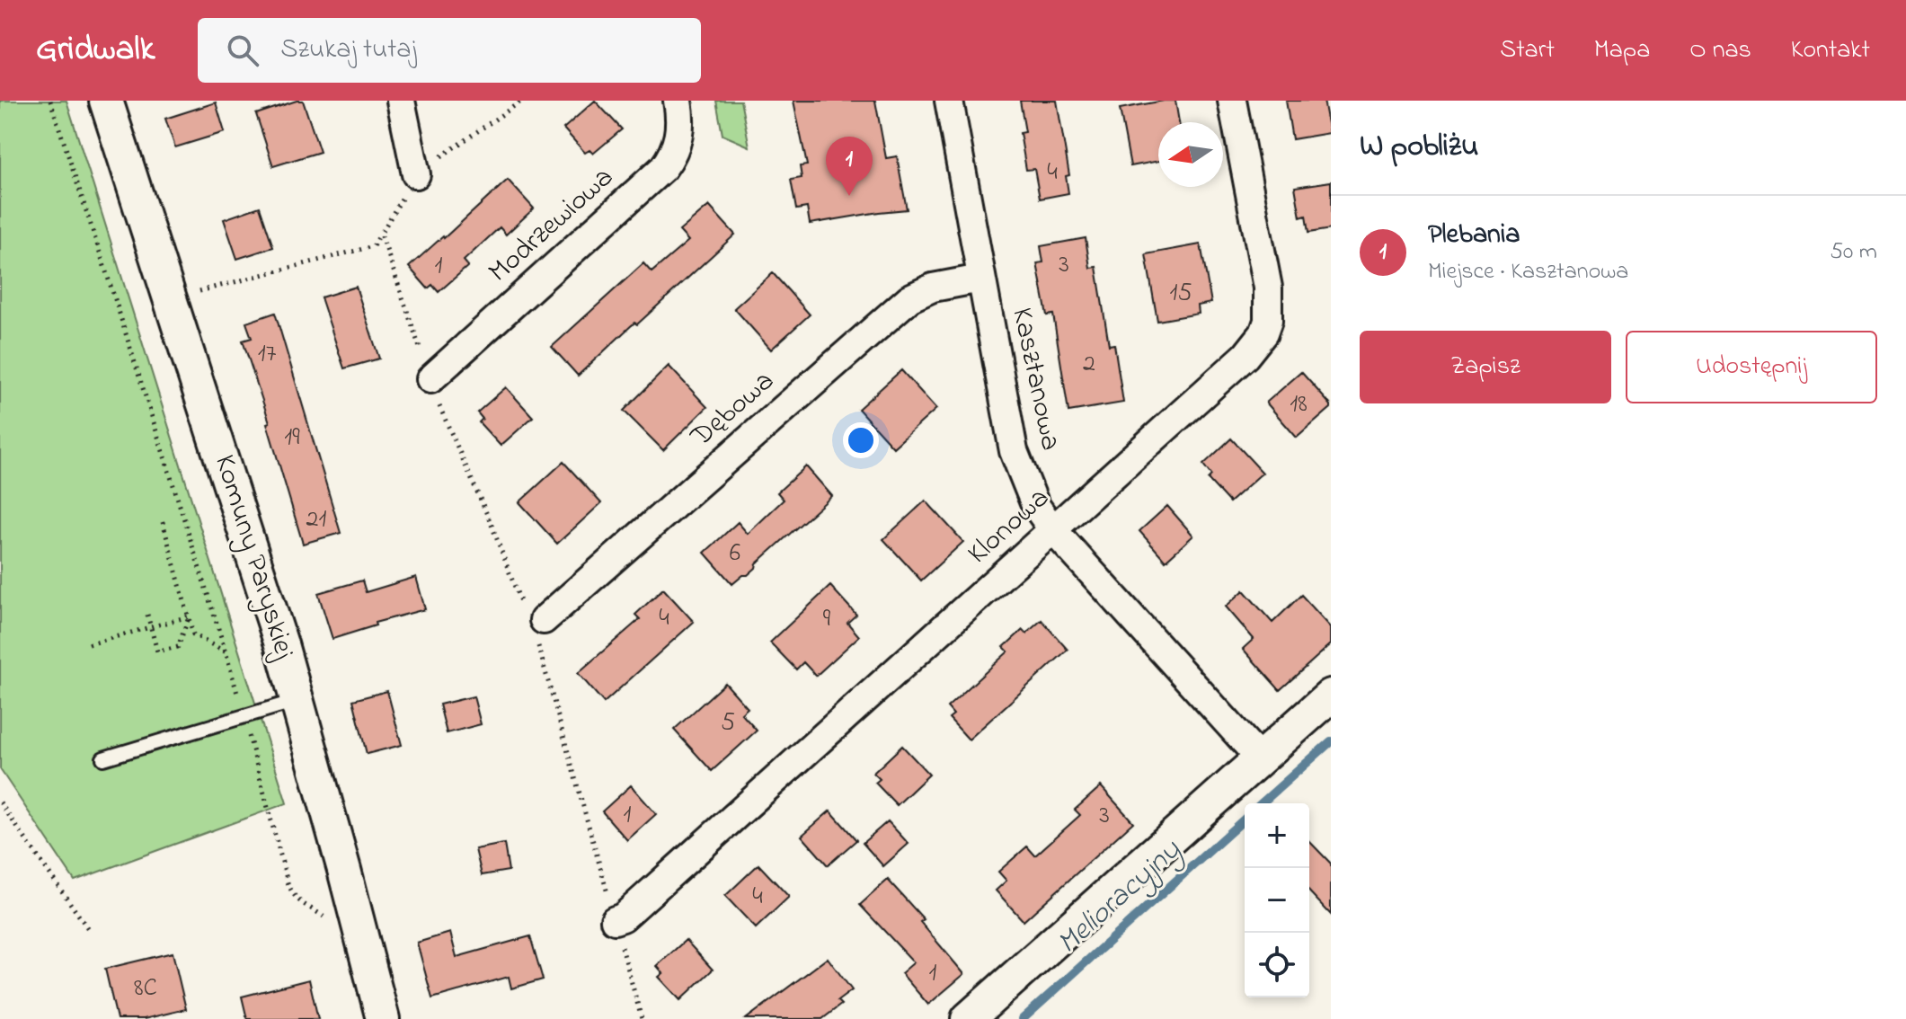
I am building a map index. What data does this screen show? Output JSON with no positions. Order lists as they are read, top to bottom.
{
  "streets": {
    "street": [
      "Modrzewiowa",
      "Kasztanowa",
      "Dębowa",
      "Klonowa",
      "Komuny Paryskiej"
    ]
  },
  "crossings": [
    ["Kasztanowa", "Dębowa"],
    ["Kasztanowa", "Klonowa"]
  ],
  "water": ["Melioracyjny"],
  "house_numbers": [
    "4",
    "3",
    "1",
    "15",
    "17",
    "2",
    "18",
    "19",
    "21",
    "6",
    "4",
    "9",
    "5",
    "1",
    "3",
    "4",
    "1",
    "8C"
  ],
  "north": "left",
  "page": {
    "header": "Gridwalk",
    "search": "Szukaj tutaj",
    "nav": [
      "Start",
      "Mapa",
      "O nas",
      "Kontakt"
    ],
    "heading": "W pobliżu",
    "pins": "1",
    "list": [
      {
        "mark": "1",
        "name": "Plebania",
        "note": "Miejsce · Kasztanowa",
        "value": "50 m"
      }
    ],
    "buttons": ["Zapisz", "Udostępnij"],
    "map_buttons": ["+", "−"]
  }
}
